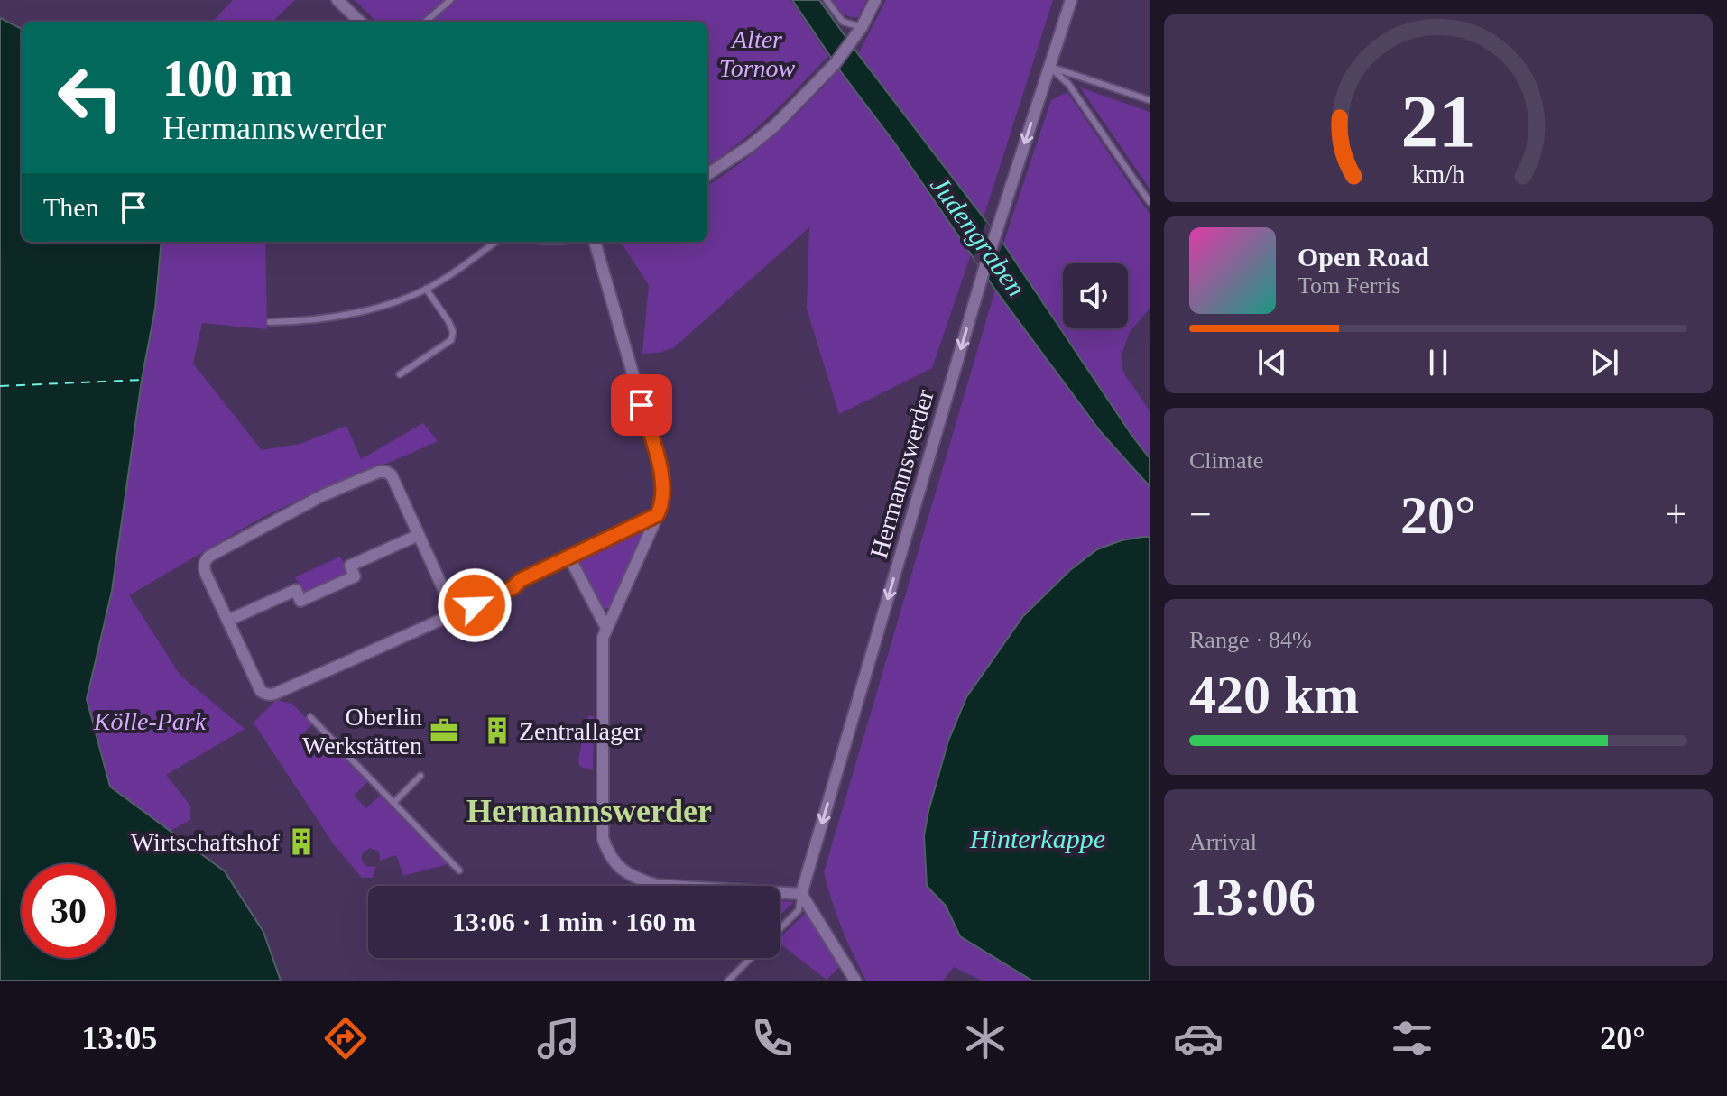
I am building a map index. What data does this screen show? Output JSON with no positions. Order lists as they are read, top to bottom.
{
  "streets": {
    "street": ["Hermannswerder"]
  },
  "one_way": ["Hermannswerder"],
  "districts": ["Hermannswerder"],
  "water": ["Judengraben", "Hinterkappe"],
  "parks": ["Alter Tornow", "Kölle-Park"],
  "places": {
    "office": ["Oberlin Werkstätten"],
    "building": ["Zentrallager", "Wirtschaftshof"]
  },
  "page": {
    "turn": ["100 m", "Hermannswerder"],
    "then": "Then",
    "song": ["Open Road", "Tom Ferris"],
    "tile": [
      "Climate",
      ["Range · 84%", "420 km"],
      ["Arrival", "13:06"]
    ],
    "heat": ["−", "20°", "+"],
    "limit": "30",
    "trip": "13:06 · 1 min · 160 m",
    "tabs": ["13:05", "20°"],
    "gauge": ["21", "km/h"]
  }
}
